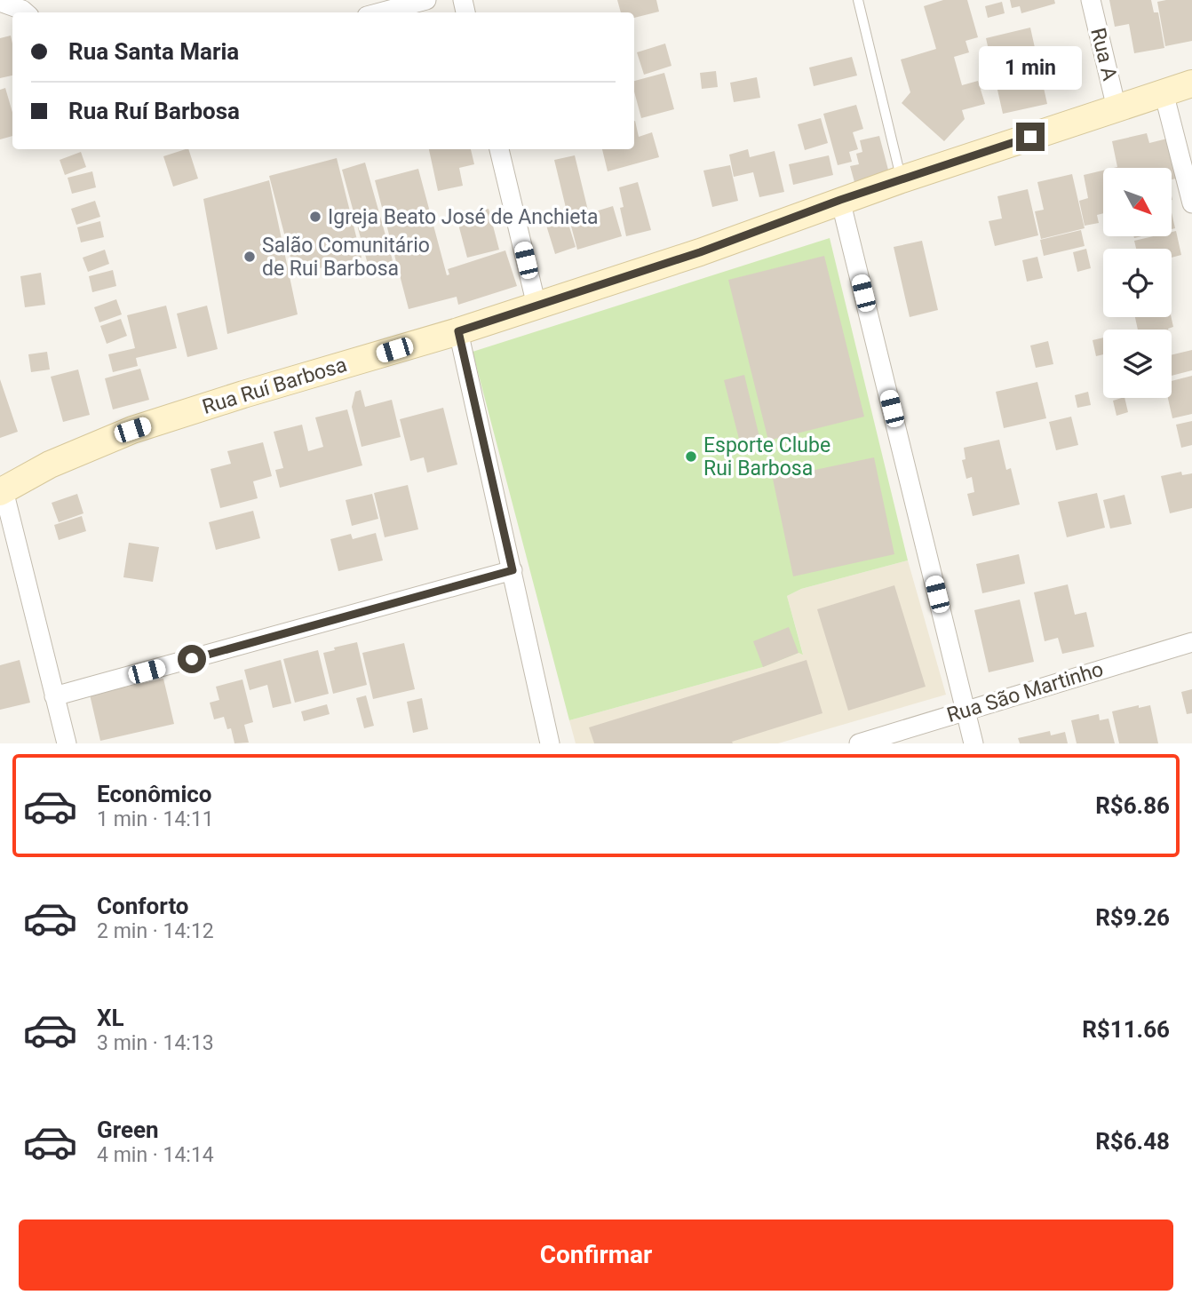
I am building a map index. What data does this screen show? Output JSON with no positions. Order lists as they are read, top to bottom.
{
  "streets": {
    "main road": ["Rua Ruí Barbosa"],
    "street": ["Rua A", "Rua São Martinho"]
  },
  "crossings": [
    ["Rua A", "Rua Ruí Barbosa"]
  ],
  "places": ["Igreja Beato José de Anchieta", "Salão Comunitário de Rui Barbosa", "Esporte Clube Rui Barbosa"],
  "north": "bottom right",
  "page": {
    "banner": ["Rua Santa Maria", "Rua Ruí Barbosa"],
    "bubble": "1 min",
    "list": [
      {
        "name": "Econômico",
        "note": "1 min · 14:11",
        "value": "R$6.86"
      },
      {
        "name": "Conforto",
        "note": "2 min · 14:12",
        "value": "R$9.26"
      },
      {
        "name": "XL",
        "note": "3 min · 14:13",
        "value": "R$11.66"
      },
      {
        "name": "Green",
        "note": "4 min · 14:14",
        "value": "R$6.48"
      }
    ],
    "buttons": "Confirmar"
  }
}
